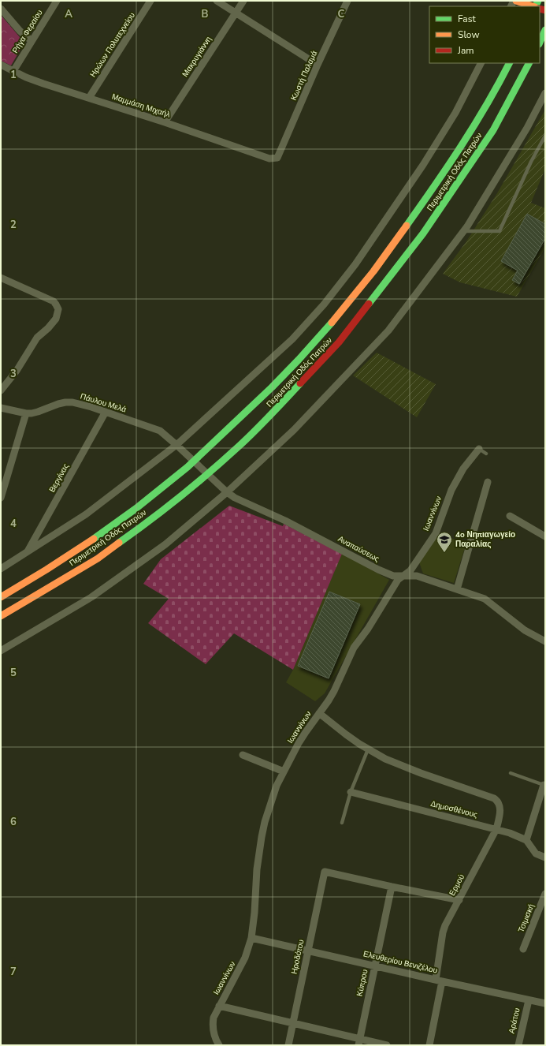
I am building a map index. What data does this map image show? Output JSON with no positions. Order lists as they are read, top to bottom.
{
  "streets": {
    "main road": ["Περιμετρική Οδός Πατρών"],
    "street": [
      "Ρήγα Φεραίου",
      "Ηρώων Πολυτεχνείου",
      "Μακρυγιάννη",
      "Κωστή Παλαμά",
      "Μαμμάση Μιχαήλ",
      "Πάυλου Μελά",
      "Βεργίνας",
      "Ιωαννίνων",
      "Αναπαύσεως",
      "Δημοσθένους",
      "Ερμού",
      "Τσιμισκή",
      "Ηροδότου",
      "Ελευθερίου Βενιζέλου",
      "Κύπρου",
      "Αράτου"
    ]
  },
  "crossings": [
    ["Ρήγα Φεραίου", "Μαμμάση Μιχαήλ"],
    ["Ηρώων Πολυτεχνείου", "Μαμμάση Μιχαήλ"],
    ["Μακρυγιάννη", "Μαμμάση Μιχαήλ"],
    ["Κωστή Παλαμά", "Μαμμάση Μιχαήλ"],
    ["Πάυλου Μελά", "Βεργίνας"],
    ["Πάυλου Μελά", "Αναπαύσεως"],
    ["Ιωαννίνων", "Αναπαύσεως"],
    ["Ιωαννίνων", "Ελευθερίου Βενιζέλου"],
    ["Δημοσθένους", "Ερμού"],
    ["Ερμού", "Ελευθερίου Βενιζέλου"],
    ["Ηροδότου", "Ελευθερίου Βενιζέλου"],
    ["Ηροδότου", "Κύπρου"],
    ["Ελευθερίου Βενιζέλου", "Κύπρου"],
    ["Ελευθερίου Βενιζέλου", "Αράτου"]
  ],
  "places": {
    "school or university": ["4o Νηπιαγωγείο Παραλίας"]
  },
  "legend": ["Fast", "Slow", "Jam"],
  "grid": {
    "columns": ["A", "B", "C"],
    "rows": [
      "1",
      "2",
      "3",
      "4",
      "5",
      "6",
      "7"
    ]
  }
}
